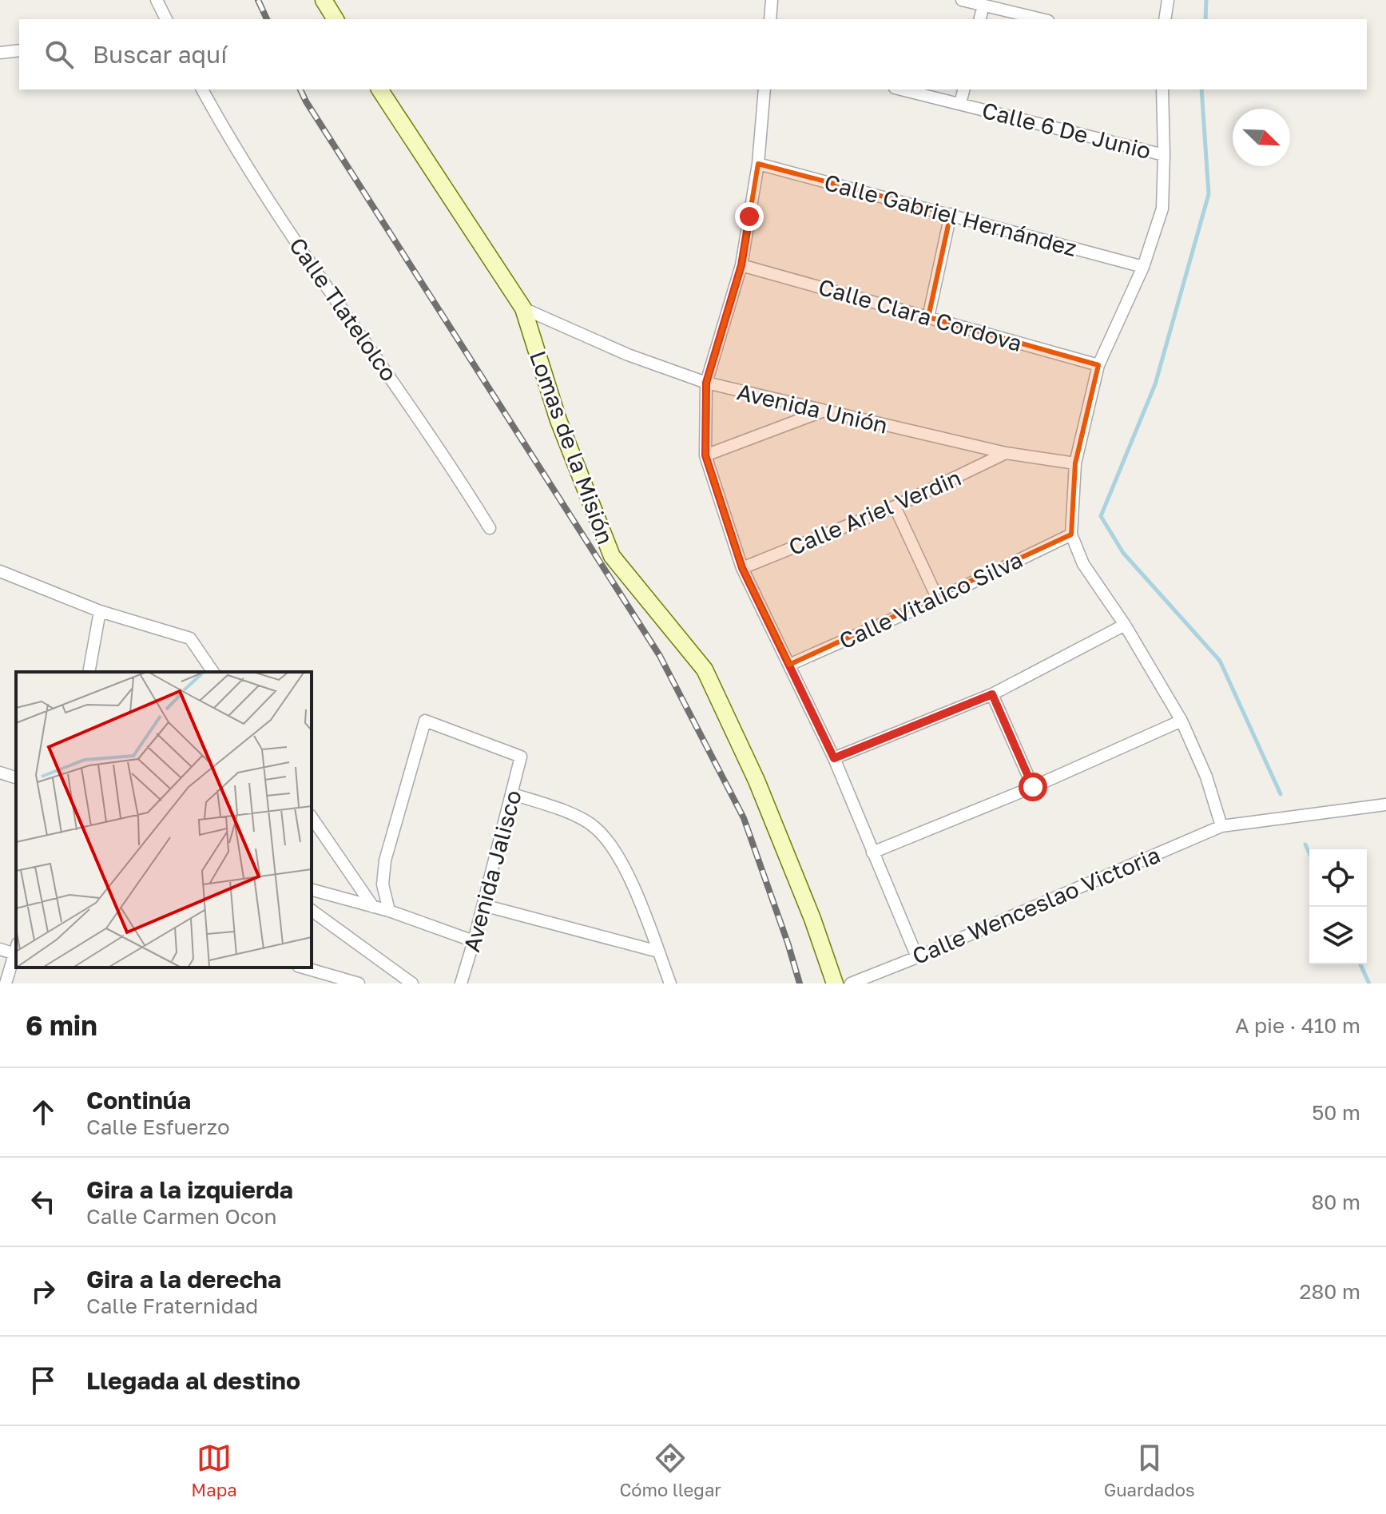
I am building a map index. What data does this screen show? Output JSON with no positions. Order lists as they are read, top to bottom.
{
  "streets": {
    "street": [
      "Calle 6 De Junio",
      "Calle Gabriel Hernández",
      "Calle Tlatelolco",
      "Calle Clara Cordova",
      "Avenida Unión",
      "Lomas de la Misión",
      "Calle Ariel Verdin",
      "Calle Vitalico Silva",
      "Avenida Jalisco",
      "Calle Wenceslao Victoria"
    ]
  },
  "crossings": [
    ["Avenida Unión", "Lomas de la Misión"],
    ["Avenida Unión", "Calle Ariel Verdin"]
  ],
  "north": "bottom right",
  "page": {
    "search": "Buscar aquí",
    "heading": ["6 min", "A pie · 410 m"],
    "list": [
      ["Continúa", "Calle Esfuerzo", "50 m"],
      ["Gira a la izquierda", "Calle Carmen Ocon", "80 m"],
      ["Gira a la derecha", "Calle Fraternidad", "280 m"],
      "Llegada al destino"
    ],
    "nav": ["Mapa", "Cómo llegar", "Guardados"]
  }
}
